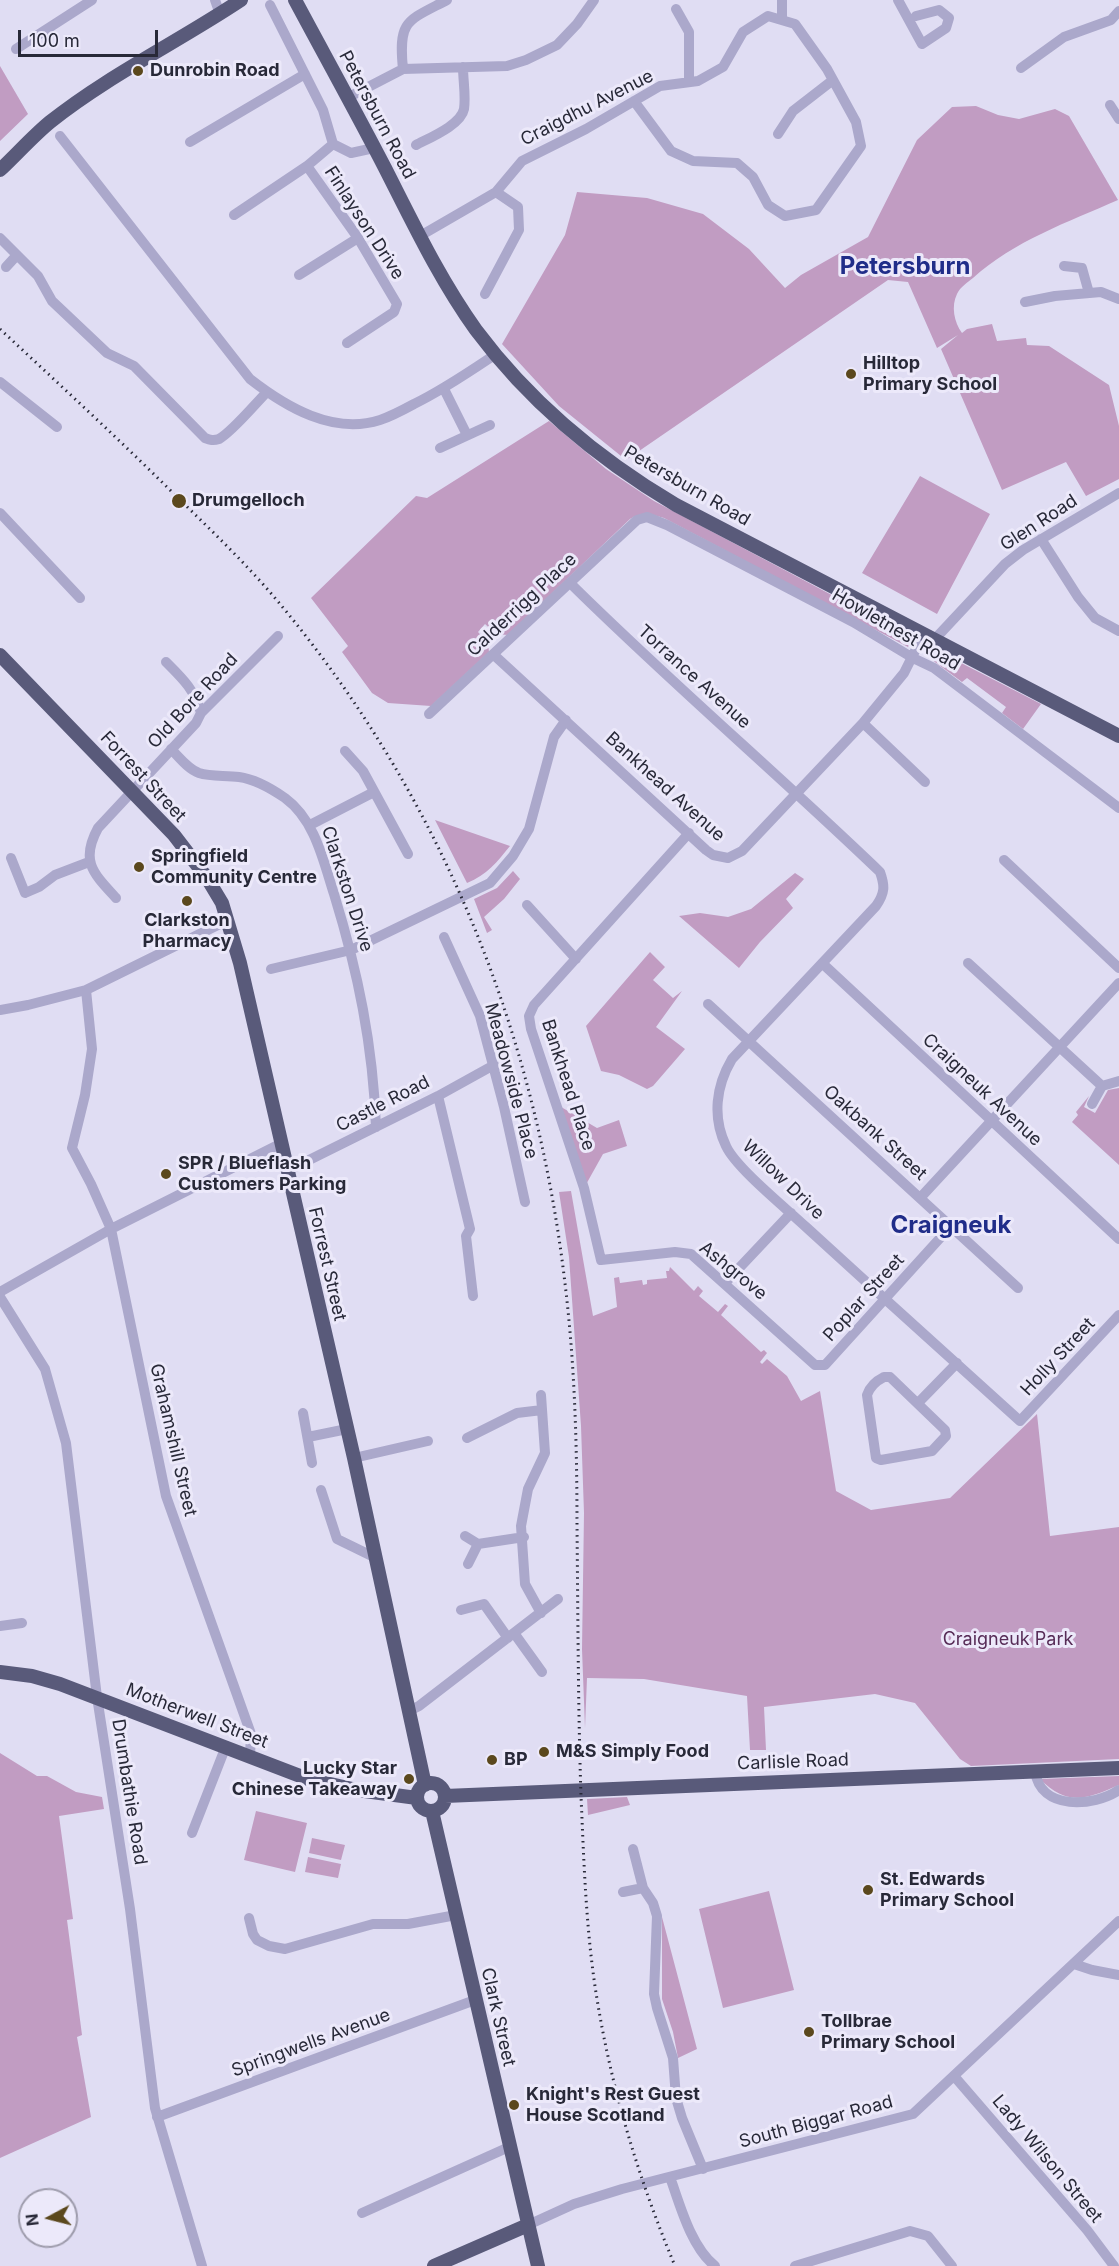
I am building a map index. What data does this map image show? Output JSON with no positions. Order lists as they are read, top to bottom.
{
  "streets": {
    "main road": [
      "Petersburn Road",
      "Forrest Street",
      "Motherwell Street",
      "Carlisle Road",
      "Clark Street"
    ],
    "street": [
      "Craigdhu Avenue",
      "Finlayson Drive",
      "Glen Road",
      "Calderrigg Place",
      "Howletnest Road",
      "Torrance Avenue",
      "Old Bore Road",
      "Bankhead Avenue",
      "Clarkston Drive",
      "Meadowside Place",
      "Bankhead Place",
      "Craigneuk Avenue",
      "Castle Road",
      "Oakbank Street",
      "Willow Drive",
      "Ashgrove",
      "Poplar Street",
      "Holly Street",
      "Grahamshill Street",
      "Drumbathie Road",
      "Springwells Avenue",
      "South Biggar Road",
      "Lady Wilson Street"
    ]
  },
  "crossings": [
    ["Craigdhu Avenue", "Petersburn Road"],
    ["Petersburn Road", "Glen Road"],
    ["Petersburn Road", "Bankhead Avenue"],
    ["Glen Road", "Bankhead Avenue"],
    ["Calderrigg Place", "Howletnest Road"],
    ["Calderrigg Place", "Torrance Avenue"],
    ["Calderrigg Place", "Bankhead Avenue"],
    ["Howletnest Road", "Bankhead Avenue"],
    ["Torrance Avenue", "Bankhead Avenue"],
    ["Torrance Avenue", "Willow Drive"],
    ["Old Bore Road", "Forrest Street"],
    ["Old Bore Road", "Clarkston Drive"],
    ["Forrest Street", "Castle Road"],
    ["Forrest Street", "Motherwell Street"],
    ["Forrest Street", "Carlisle Road"],
    ["Forrest Street", "Clark Street"],
    ["Bankhead Avenue", "Bankhead Place"],
    ["Bankhead Avenue", "Willow Drive"],
    ["Clarkston Drive", "Castle Road"],
    ["Meadowside Place", "Castle Road"],
    ["Bankhead Place", "Ashgrove"],
    ["Craigneuk Avenue", "Willow Drive"],
    ["Oakbank Street", "Willow Drive"],
    ["Oakbank Street", "Poplar Street"],
    ["Willow Drive", "Poplar Street"],
    ["Willow Drive", "Holly Street"],
    ["Ashgrove", "Poplar Street"],
    ["Grahamshill Street", "Motherwell Street"],
    ["Motherwell Street", "Carlisle Road"],
    ["Motherwell Street", "Drumbathie Road"],
    ["Motherwell Street", "Clark Street"],
    ["Carlisle Road", "Clark Street"],
    ["Drumbathie Road", "Springwells Avenue"],
    ["Clark Street", "Springwells Avenue"],
    ["Clark Street", "South Biggar Road"],
    ["South Biggar Road", "Lady Wilson Street"]
  ],
  "districts": ["Petersburn", "Craigneuk"],
  "parks": ["Craigneuk Park"],
  "places": [
    "Dunrobin Road",
    "Hilltop Primary School",
    "Drumgelloch",
    "Springfield Community Centre",
    "Clarkston Pharmacy",
    "SPR / Blueflash Customers Parking",
    "M&S Simply Food",
    "BP",
    "Lucky Star Chinese Takeaway",
    "St. Edwards Primary School",
    "Tollbrae Primary School",
    "Knight's Rest Guest House Scotland"
  ],
  "scale_bar": "100 m",
  "north": "left"
}
